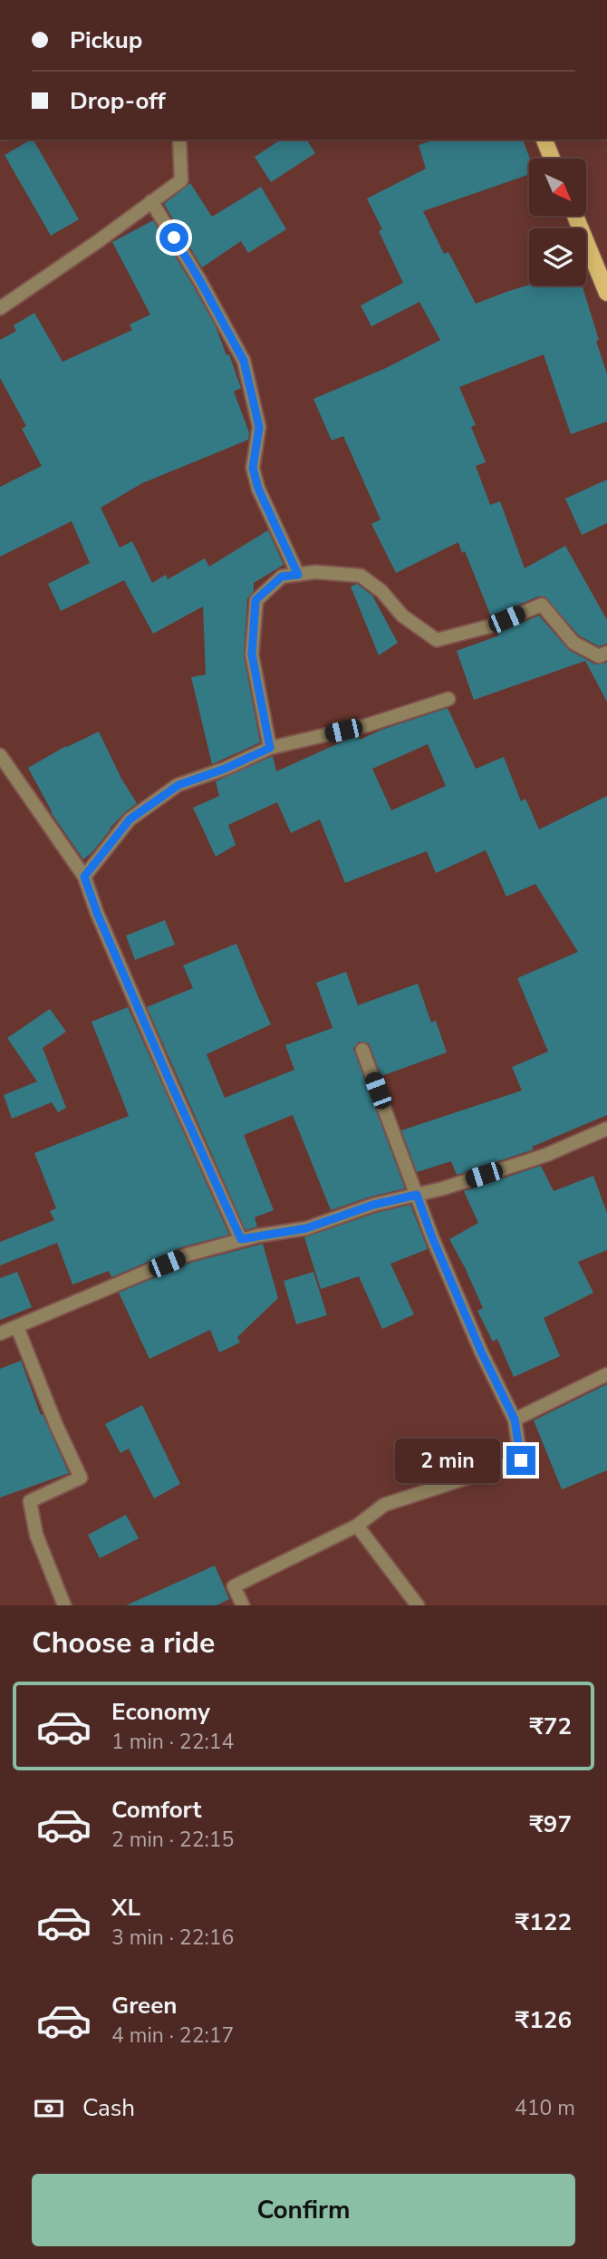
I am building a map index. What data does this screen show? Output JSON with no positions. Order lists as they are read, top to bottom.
{
  "north": "bottom right",
  "page": {
    "banner": ["Pickup", "Drop-off"],
    "bubble": "2 min",
    "heading": "Choose a ride",
    "list": [
      {
        "name": "Economy",
        "note": "1 min · 22:14",
        "value": "₹72"
      },
      {
        "name": "Comfort",
        "note": "2 min · 22:15",
        "value": "₹97"
      },
      {
        "name": "XL",
        "note": "3 min · 22:16",
        "value": "₹122"
      },
      {
        "name": "Green",
        "note": "4 min · 22:17",
        "value": "₹126"
      }
    ],
    "pay": ["Cash", "410 m"],
    "buttons": "Confirm"
  }
}
